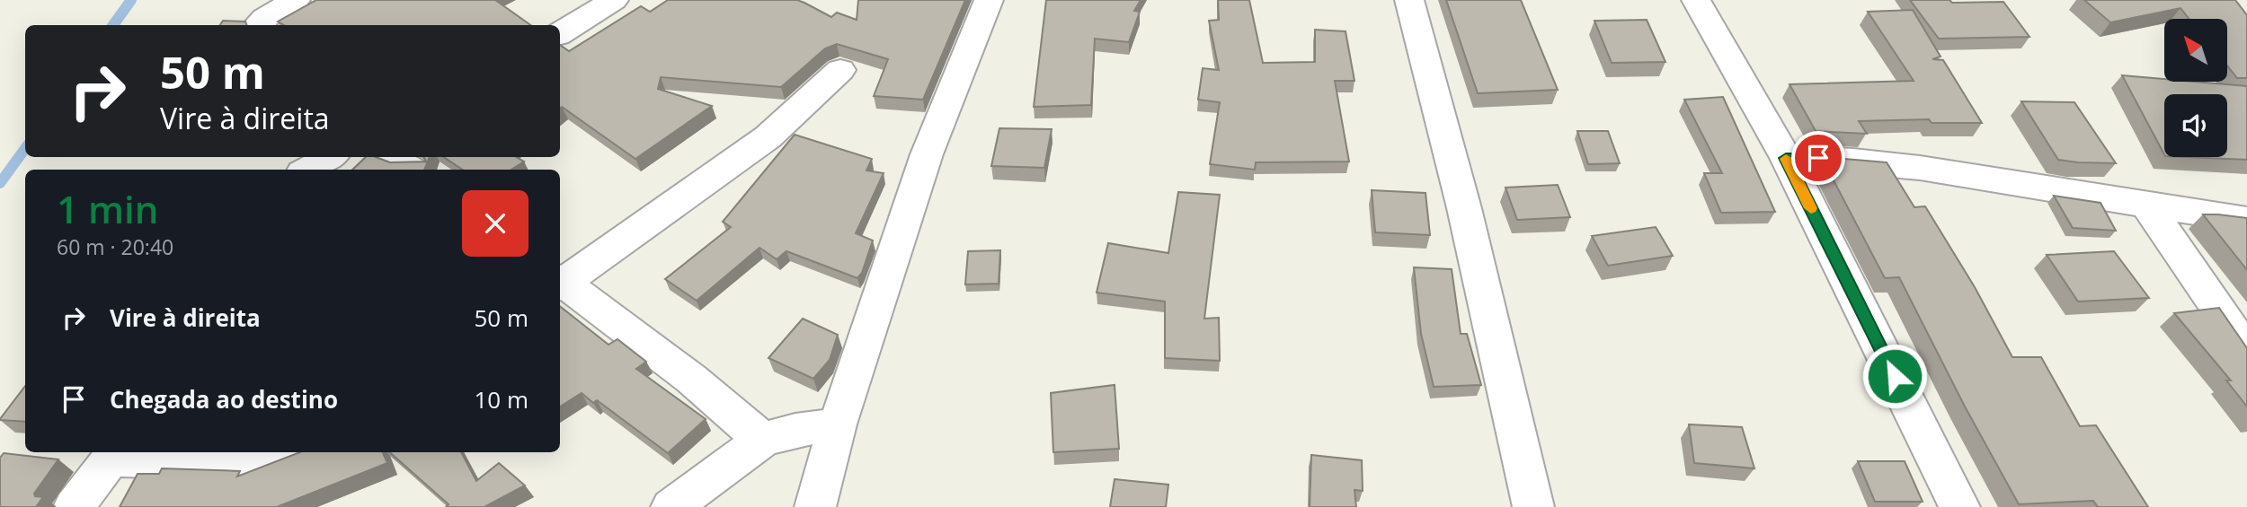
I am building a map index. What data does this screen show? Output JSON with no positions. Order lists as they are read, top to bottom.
{
  "north": "top left",
  "page": {
    "turn": ["50 m", "Vire à direita"],
    "heading": ["1 min", "60 m · 20:40"],
    "list": [
      {
        "name": "Vire à direita",
        "value": "50 m"
      },
      {
        "name": "Chegada ao destino",
        "value": "10 m"
      }
    ]
  }
}
